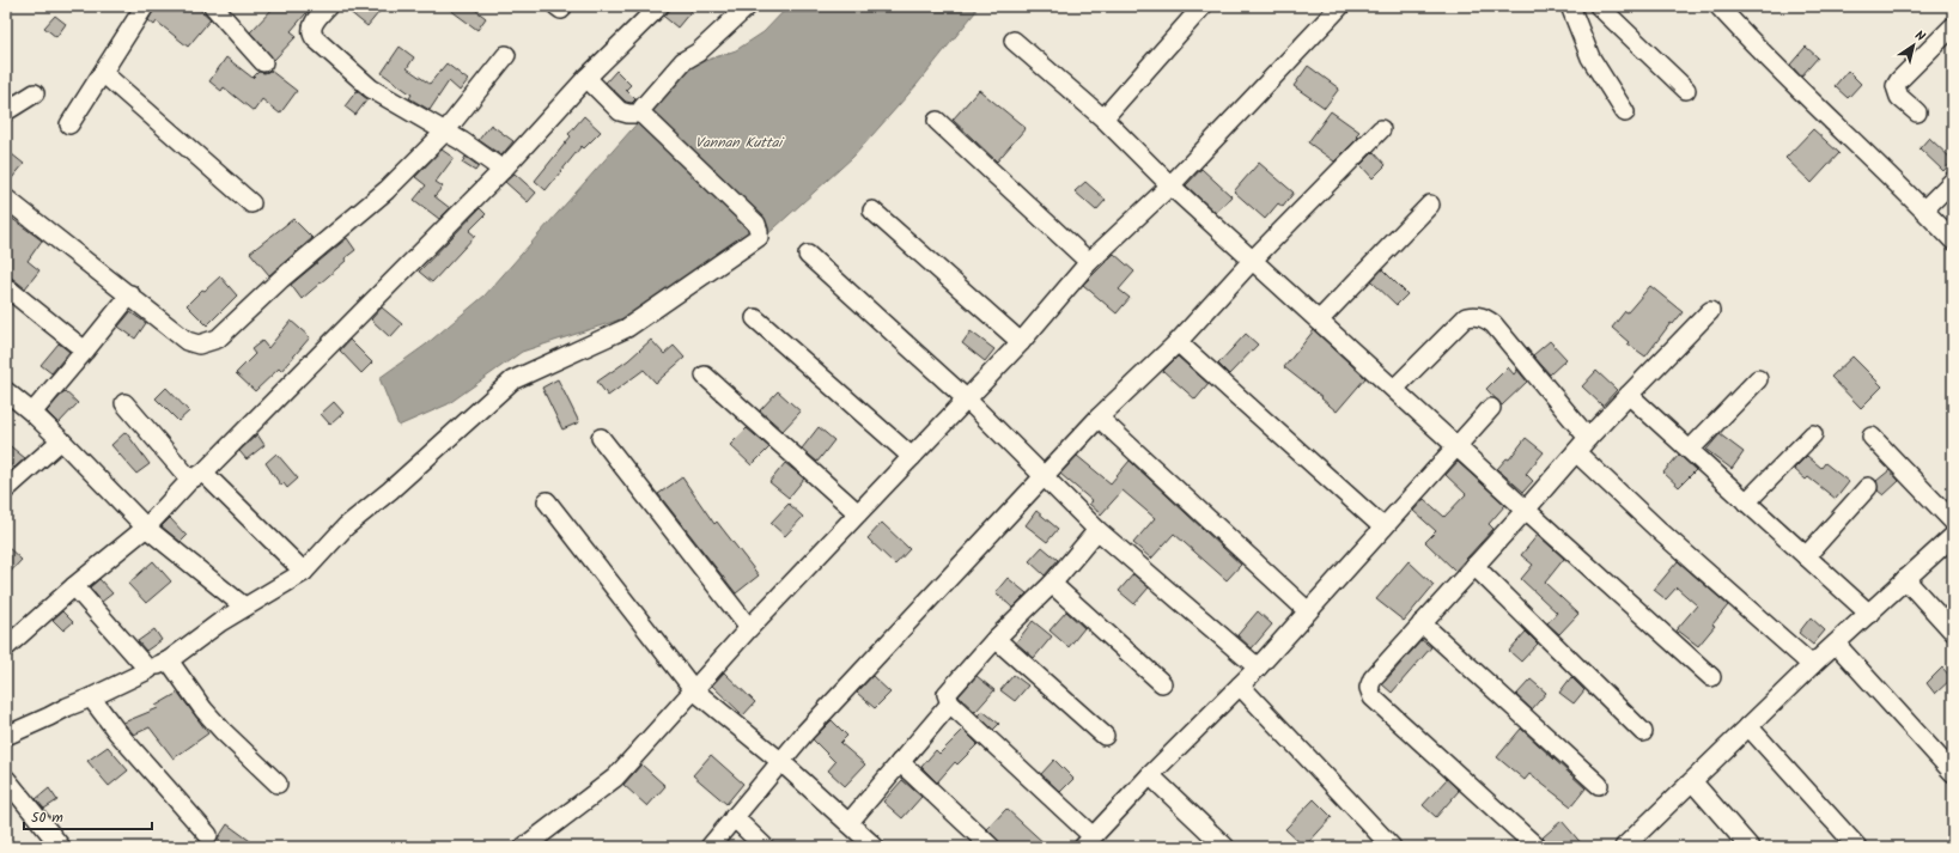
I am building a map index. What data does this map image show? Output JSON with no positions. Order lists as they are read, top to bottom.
{
  "water": ["Vannan Kuttai"],
  "scale_bar": "50 m",
  "north": "top right"
}
